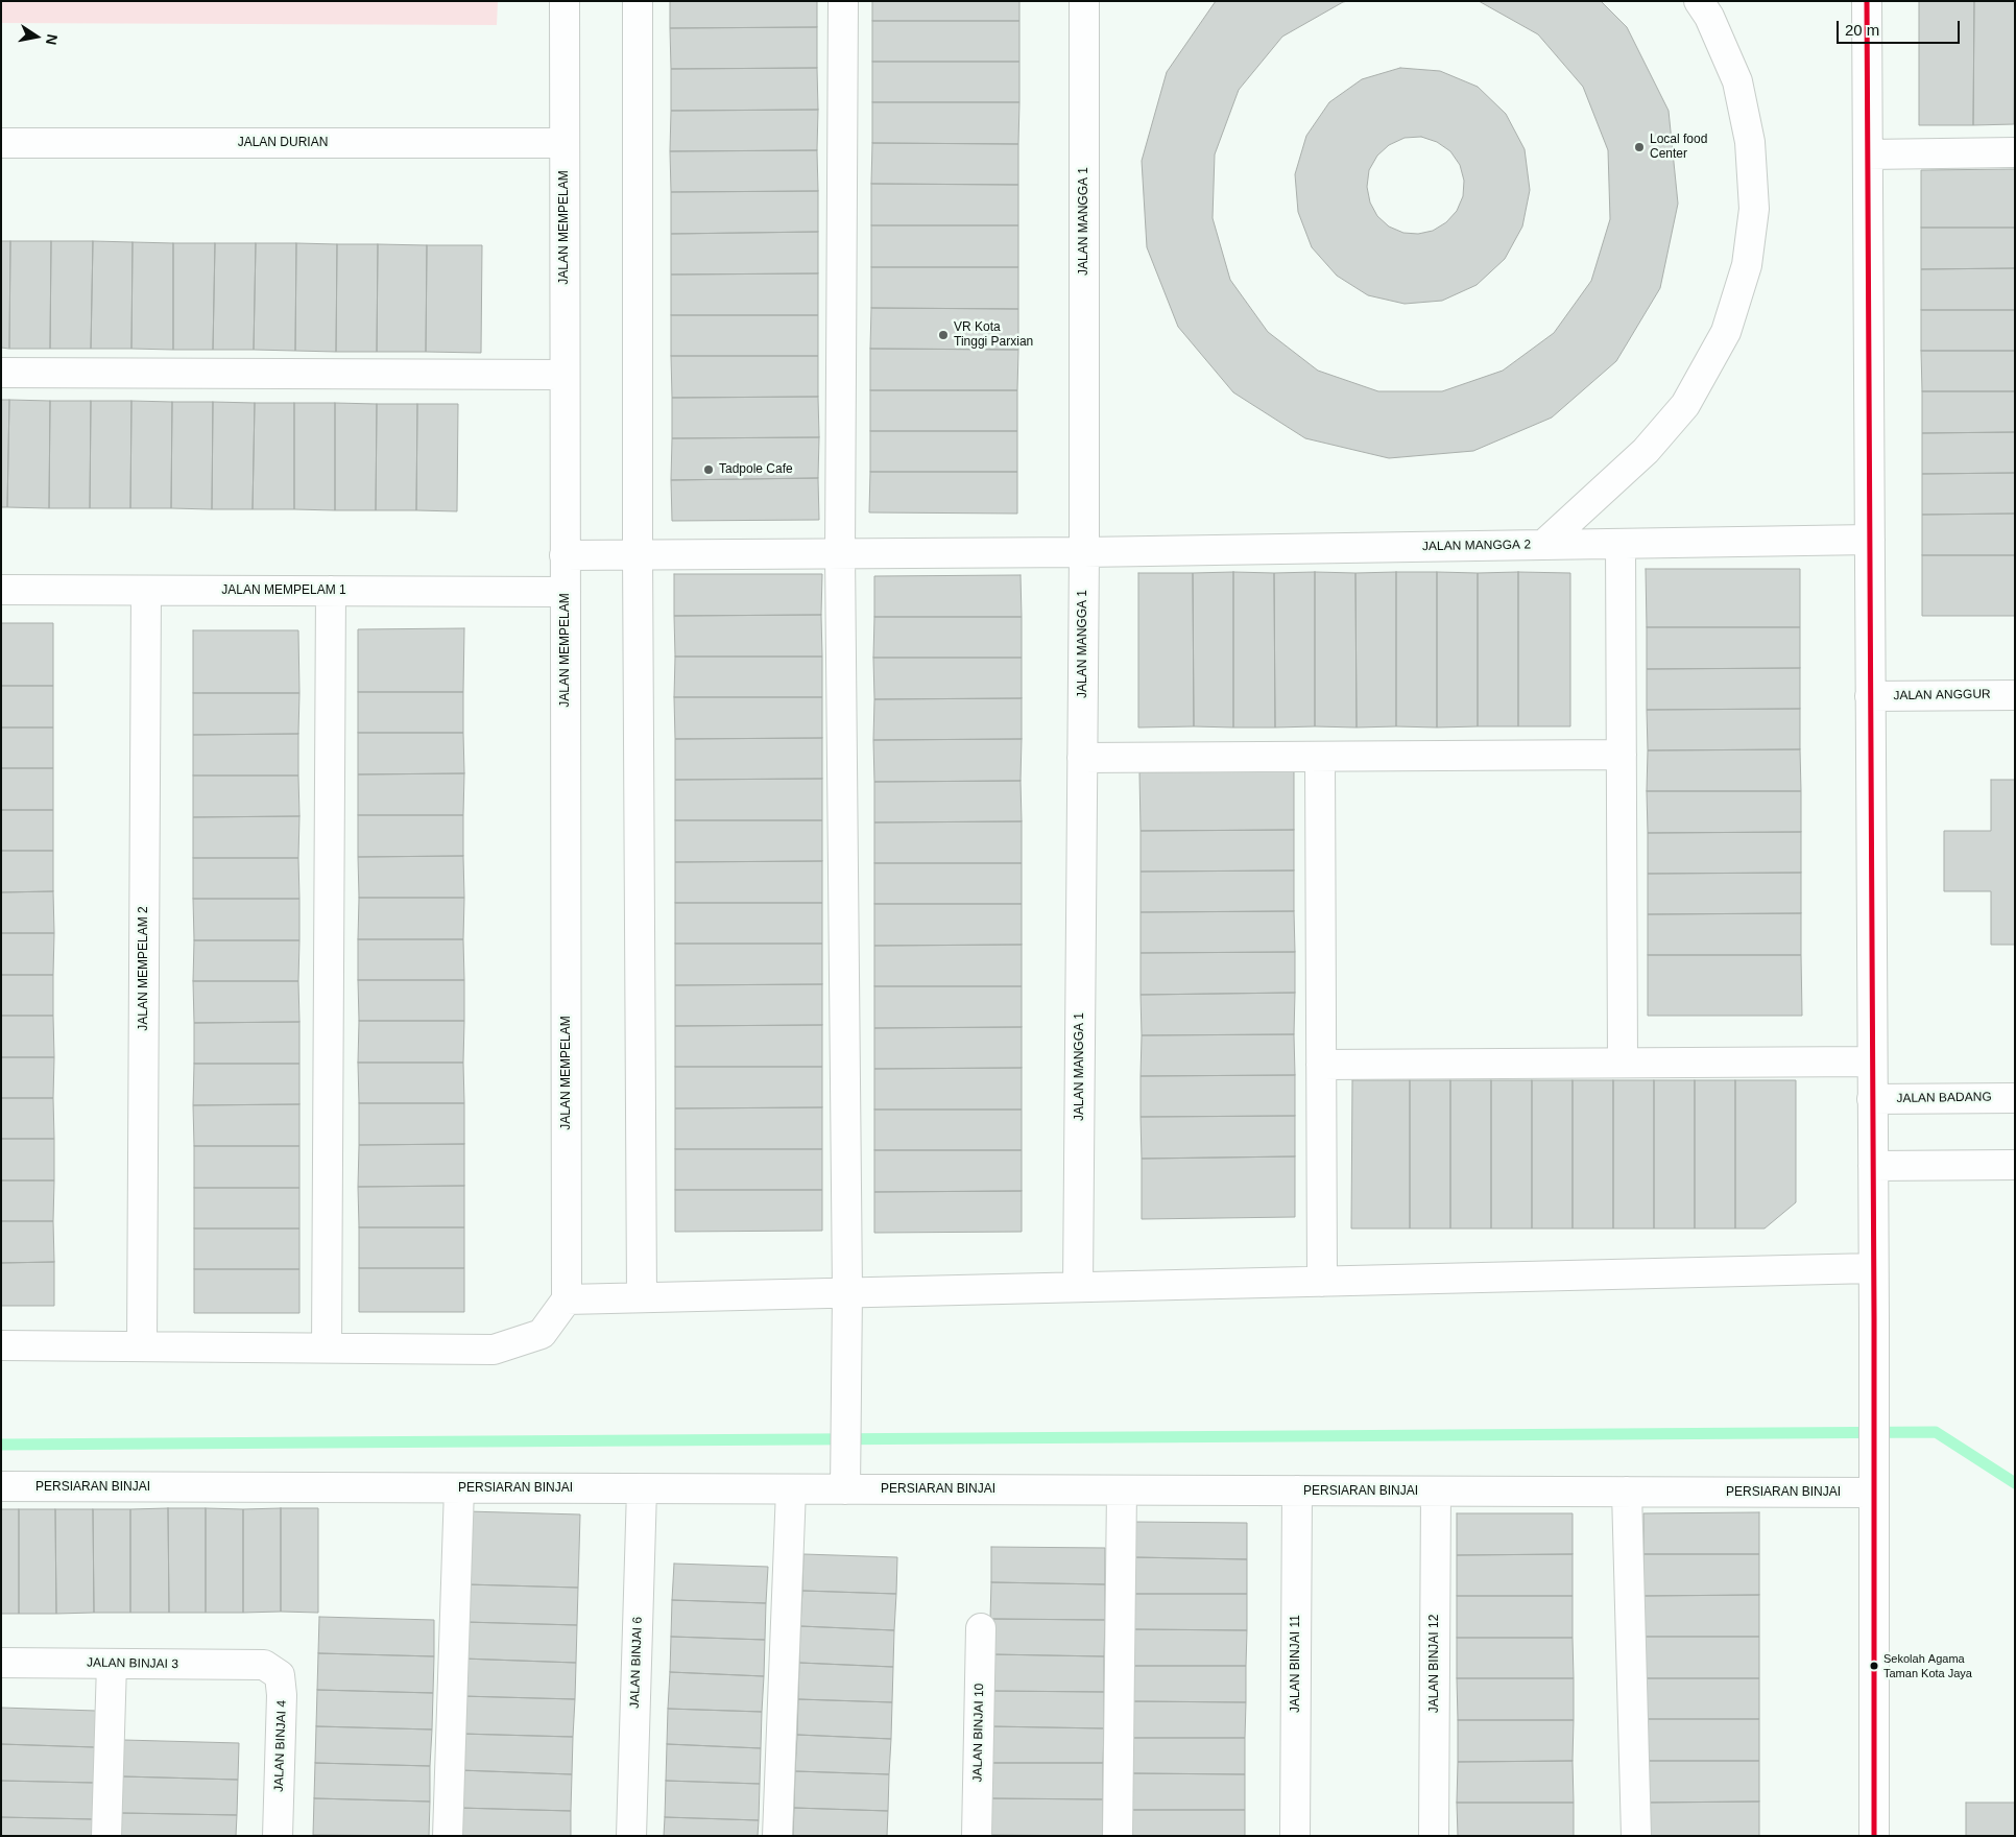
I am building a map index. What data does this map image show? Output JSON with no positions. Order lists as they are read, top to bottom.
{
  "streets": {
    "street": [
      "JALAN DURIAN",
      "JALAN MANGGA 1",
      "JALAN MEMPELAM",
      "JALAN MANGGA 2",
      "JALAN MEMPELAM 1",
      "JALAN ANGGUR",
      "JALAN MEMPELAM 2",
      "JALAN BADANG",
      "PERSIARAN BINJAI",
      "JALAN BINJAI 6",
      "JALAN BINJAI 3",
      "JALAN BINJAI 11",
      "JALAN BINJAI 12",
      "JALAN BINJAI 10",
      "JALAN BINJAI 4"
    ]
  },
  "crossings": [
    ["JALAN DURIAN", "JALAN MEMPELAM"],
    ["JALAN MANGGA 1", "JALAN MANGGA 2"],
    ["JALAN MEMPELAM", "JALAN MANGGA 2"],
    ["JALAN MEMPELAM", "JALAN MEMPELAM 1"],
    ["JALAN MEMPELAM 1", "JALAN MEMPELAM 2"],
    ["PERSIARAN BINJAI", "JALAN BINJAI 6"],
    ["PERSIARAN BINJAI", "JALAN BINJAI 11"],
    ["PERSIARAN BINJAI", "JALAN BINJAI 12"],
    ["JALAN BINJAI 3", "JALAN BINJAI 4"]
  ],
  "places": [
    "Local food Center",
    "VR Kota Tinggi Parxian",
    "Tadpole Cafe",
    "Sekolah Agama Taman Kota Jaya"
  ],
  "scale_bar": "20 m",
  "north": "right"
}
